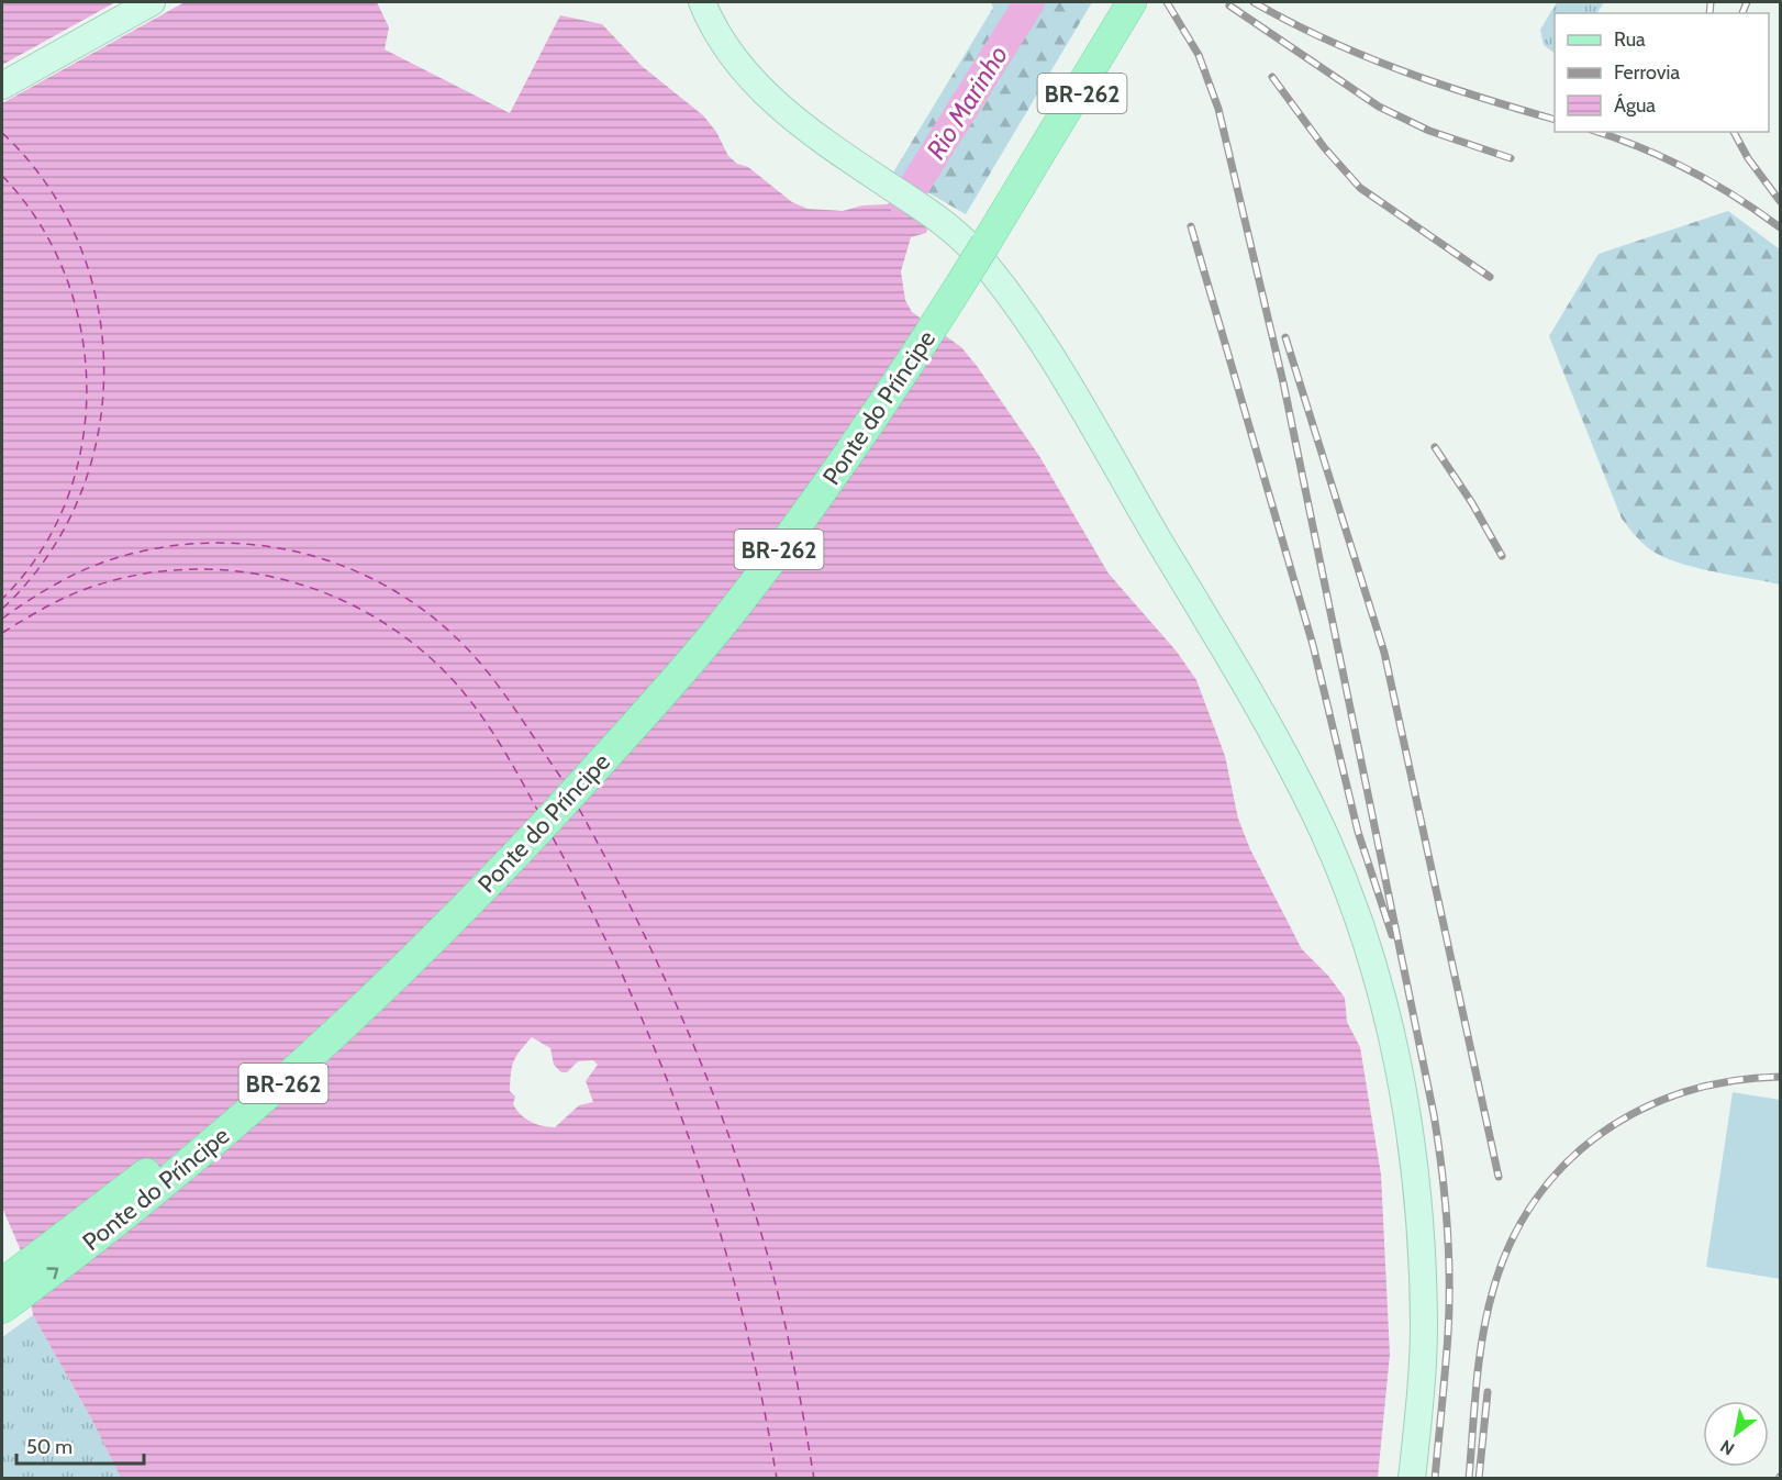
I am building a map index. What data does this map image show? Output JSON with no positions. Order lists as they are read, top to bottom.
{
  "streets": {
    "main road": ["BR-262", "Ponte do Príncipe"]
  },
  "crossings": [
    ["BR-262", "Ponte do Príncipe"]
  ],
  "water": ["Rio Marinho"],
  "legend": ["Rua", "Ferrovia", "Água"],
  "scale_bar": "50 m",
  "north": "bottom left"
}
